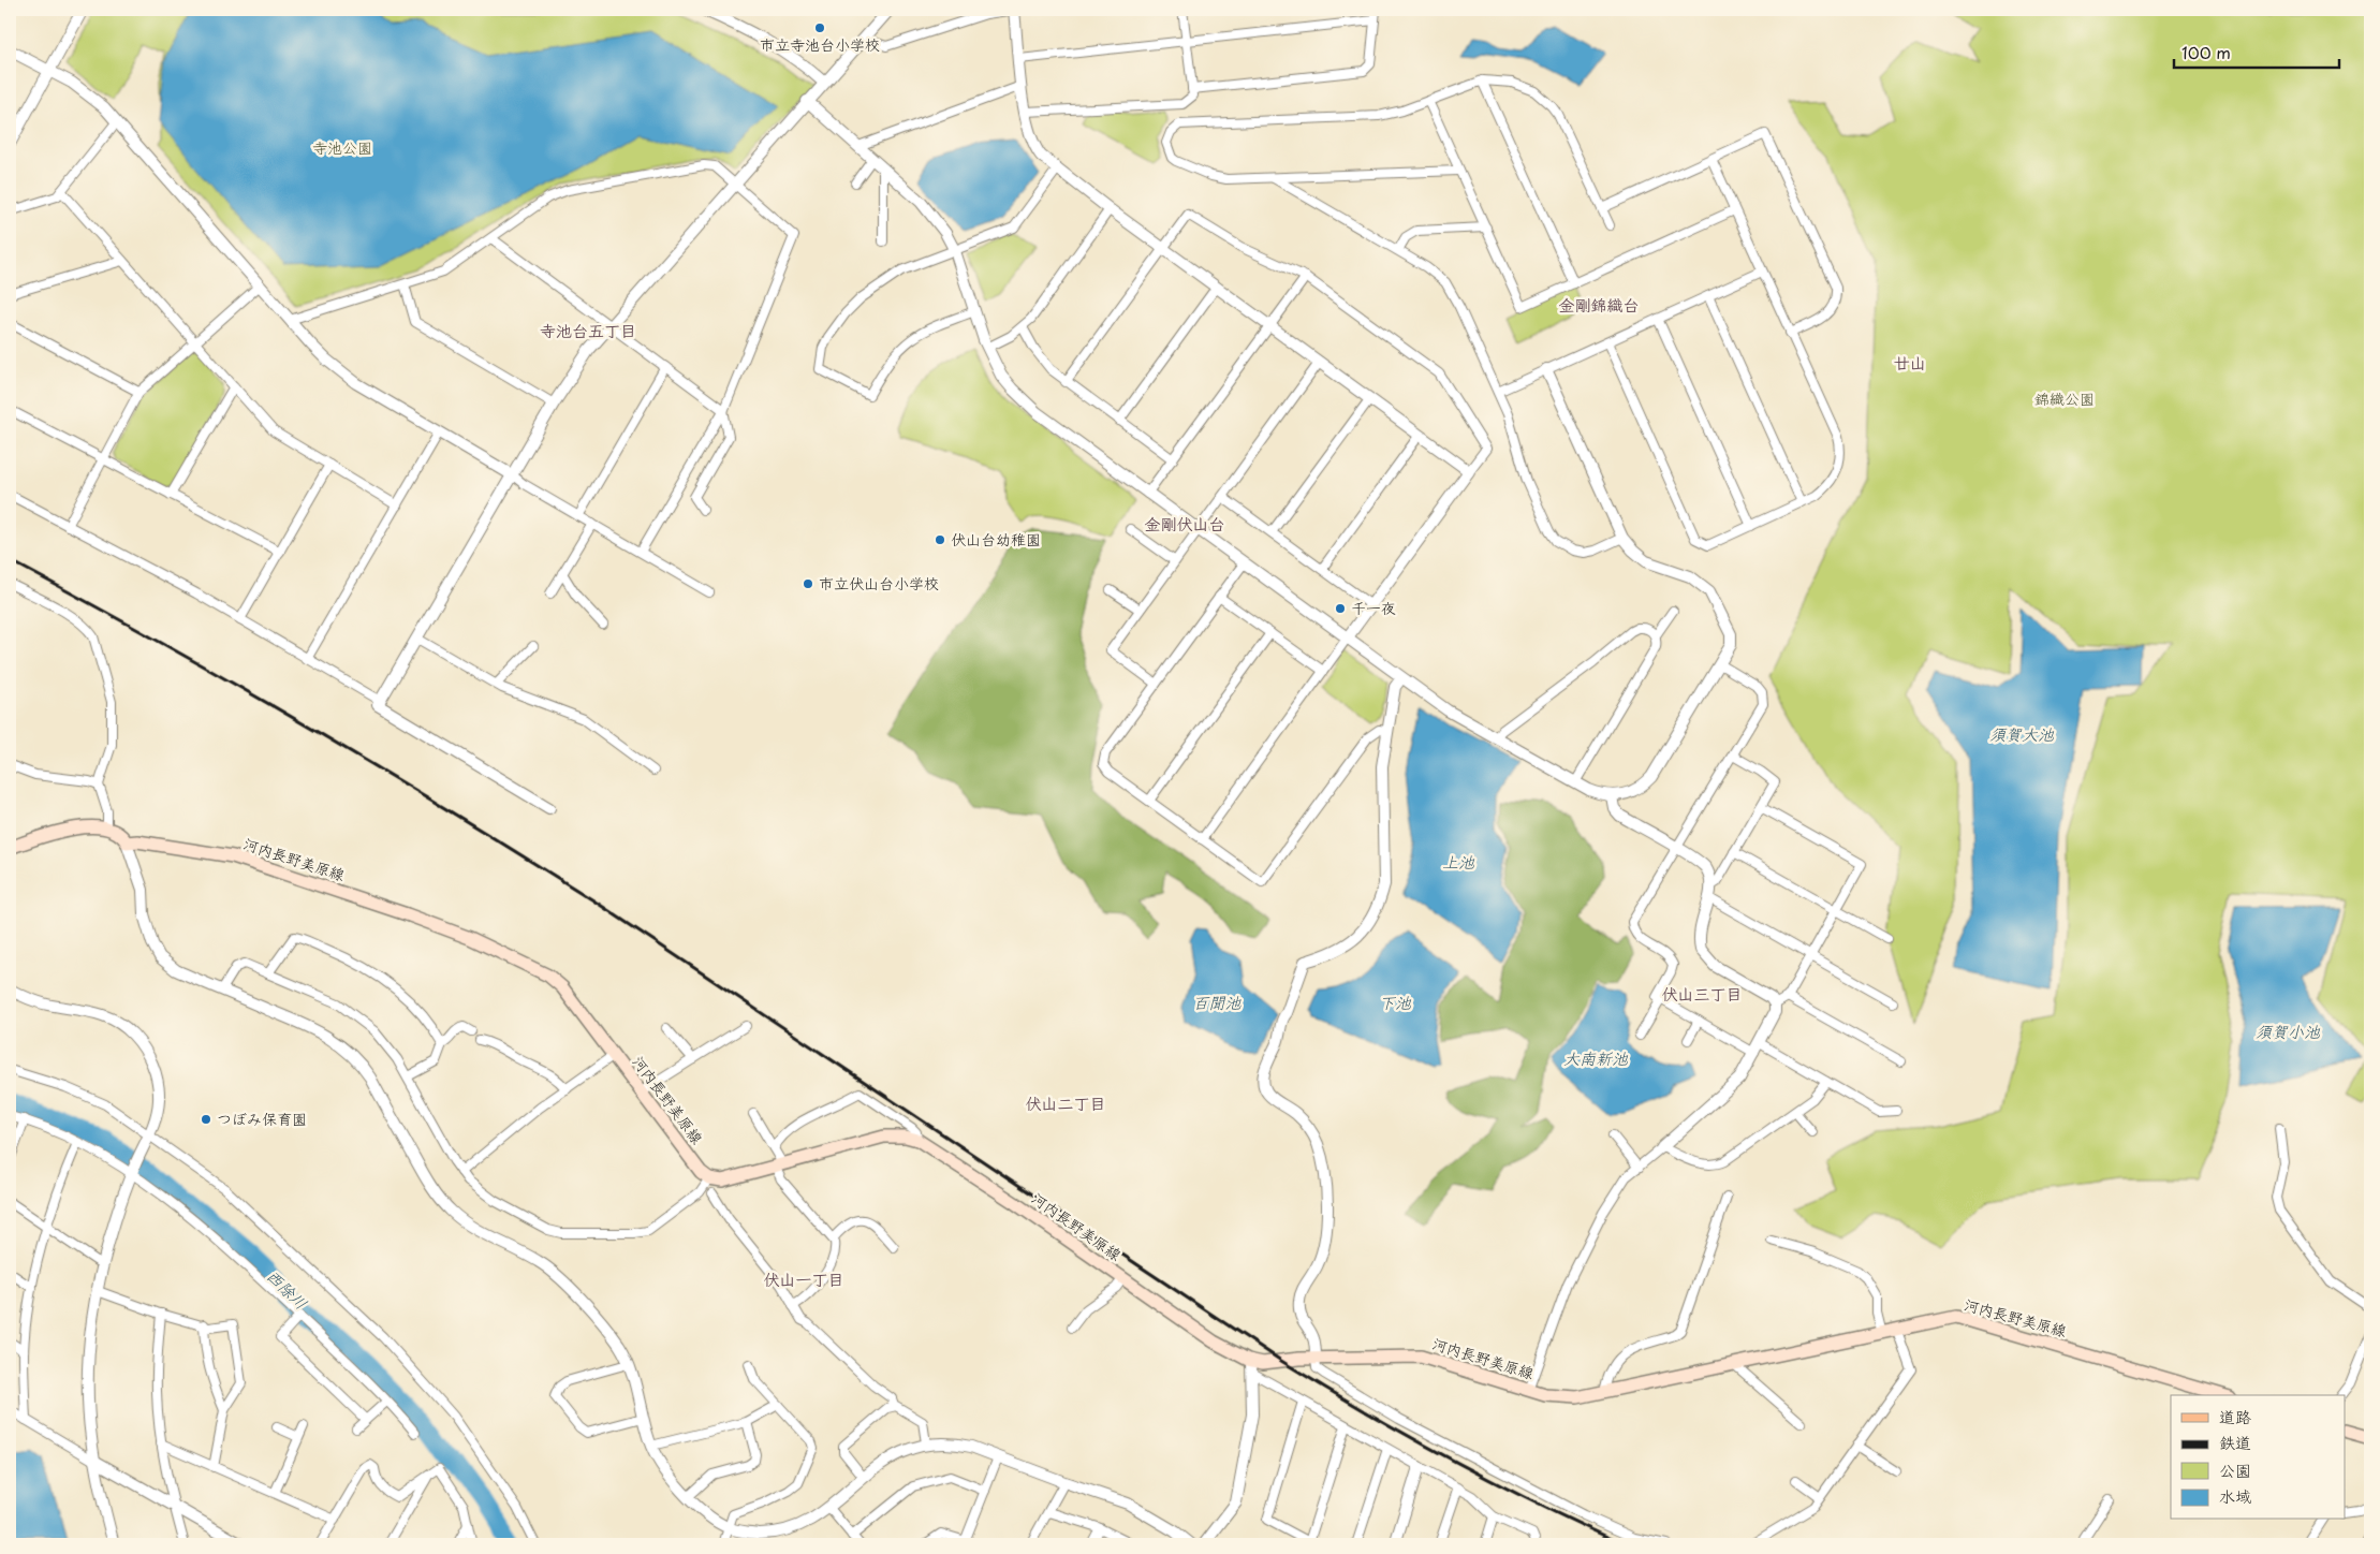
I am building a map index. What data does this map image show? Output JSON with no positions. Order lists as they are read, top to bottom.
{
  "streets": {
    "main road": ["河内長野美原線"]
  },
  "districts": [
    "金剛錦織台",
    "寺池台五丁目",
    "廿山",
    "金剛伏山台",
    "伏山三丁目",
    "伏山二丁目",
    "伏山一丁目"
  ],
  "water": [
    "須賀大池",
    "上池",
    "百聞池",
    "下池",
    "須賀小池",
    "大南新池",
    "西除川"
  ],
  "parks": ["寺池公園", "錦織公園"],
  "places": [
    "市立寺池台小学校",
    "伏山台幼稚園",
    "市立伏山台小学校",
    "千一夜",
    "つぼみ保育園"
  ],
  "legend": [
    "道路",
    "鉄道",
    "公園",
    "水域"
  ],
  "scale_bar": "100 m"
}
